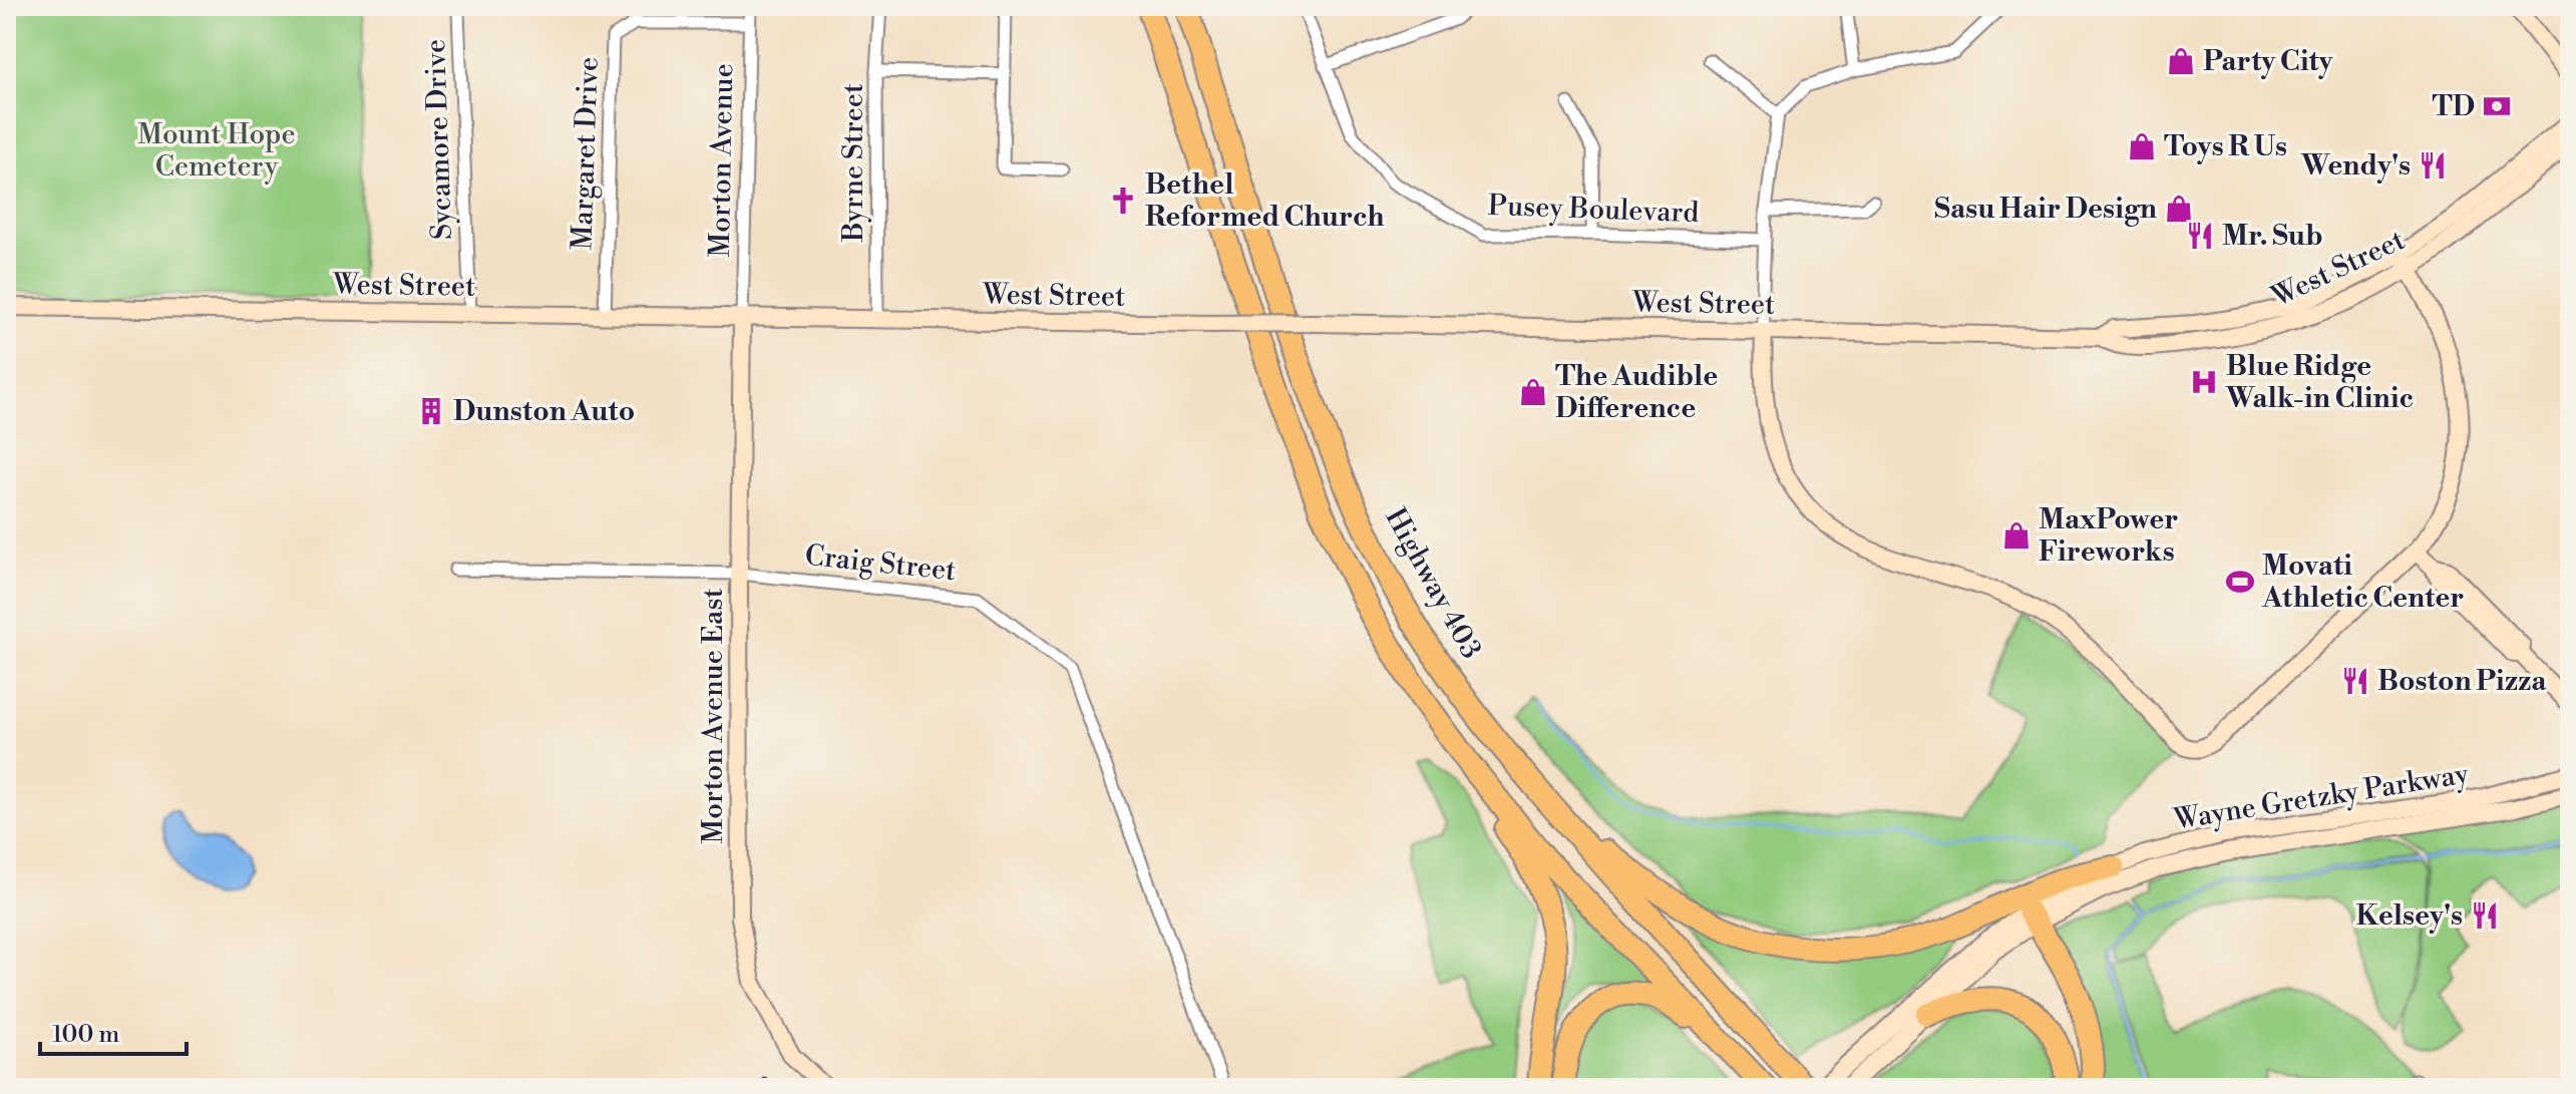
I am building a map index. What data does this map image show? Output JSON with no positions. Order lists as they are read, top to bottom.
{
  "streets": {
    "highway": ["Highway 403"],
    "main road": ["West Street", "Morton Avenue East", "Wayne Gretzky Parkway"],
    "street": [
      "Sycamore Drive",
      "Margaret Drive",
      "Morton Avenue",
      "Byrne Street",
      "Pusey Boulevard",
      "Craig Street"
    ]
  },
  "crossings": [
    ["Sycamore Drive", "West Street"],
    ["Margaret Drive", "Morton Avenue"],
    ["Margaret Drive", "West Street"],
    ["Morton Avenue", "West Street"],
    ["Morton Avenue", "Morton Avenue East"],
    ["Byrne Street", "West Street"],
    ["West Street", "Morton Avenue East"],
    ["Craig Street", "Morton Avenue East"]
  ],
  "parks": ["Mount Hope Cemetery"],
  "places": {
    "shop": [
      "Party City",
      "Toys R Us",
      "Sasu Hair Design",
      "The Audible Difference",
      "MaxPower Fireworks"
    ],
    "bank": ["TD"],
    "restaurant": [
      "Wendy's",
      "Mr. Sub",
      "Boston Pizza",
      "Kelsey's"
    ],
    "church": ["Bethel Reformed Church"],
    "hospital": ["Blue Ridge Walk-in Clinic"],
    "building": ["Dunston Auto"],
    "sports": ["Movati Athletic Center"]
  },
  "scale_bar": "100 m"
}
